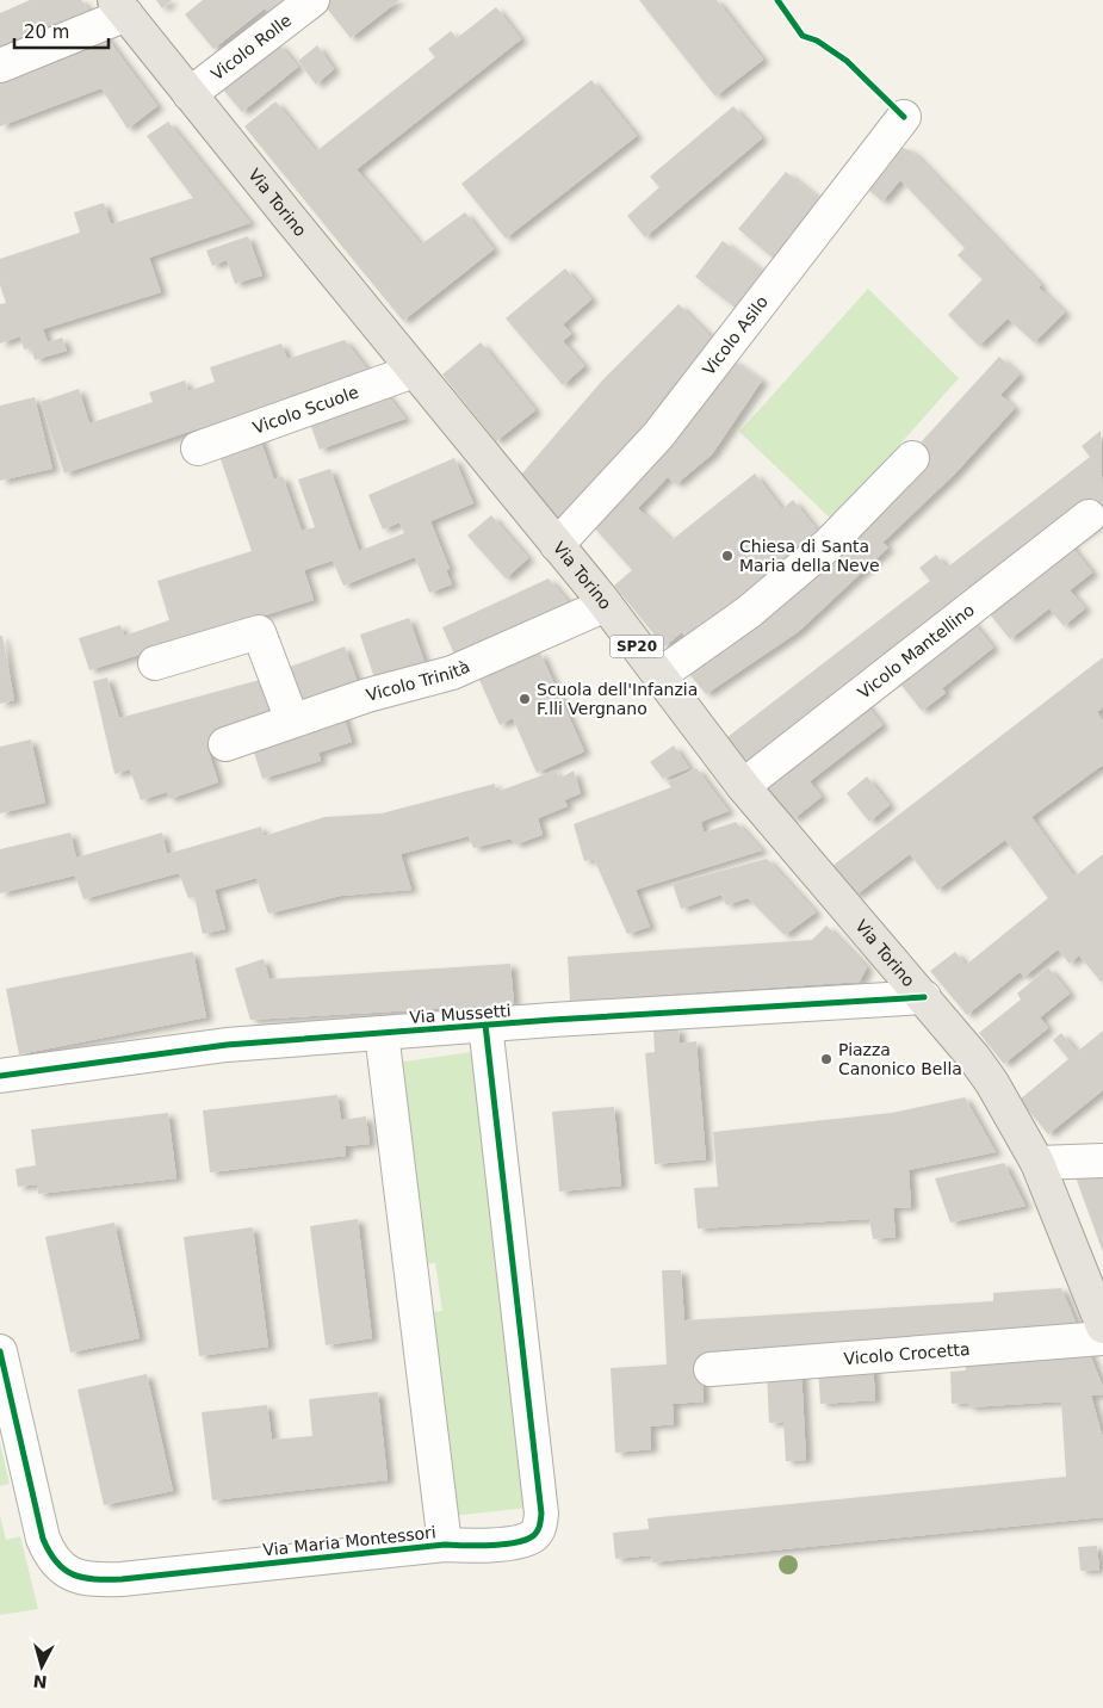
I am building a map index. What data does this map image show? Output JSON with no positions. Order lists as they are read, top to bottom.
{
  "streets": {
    "main road": ["Via Torino", "SP20"],
    "street": [
      "Vicolo Rolle",
      "Vicolo Asilo",
      "Vicolo Scuole",
      "Vicolo Mantellino",
      "Vicolo Trinità",
      "Via Mussetti",
      "Vicolo Crocetta",
      "Via Maria Montessori"
    ]
  },
  "crossings": [
    ["Vicolo Rolle", "Via Torino"],
    ["Via Torino", "Vicolo Asilo"],
    ["Via Torino", "Vicolo Scuole"],
    ["Via Torino", "Vicolo Mantellino"],
    ["Via Torino", "Vicolo Trinità"],
    ["Via Torino", "Via Mussetti"],
    ["Via Mussetti", "Via Maria Montessori"]
  ],
  "places": ["Chiesa di Santa Maria della Neve", "Scuola dell'Infanzia F.lli Vergnano", "Piazza Canonico Bella"],
  "scale_bar": "20 m",
  "north": "bottom"
}
